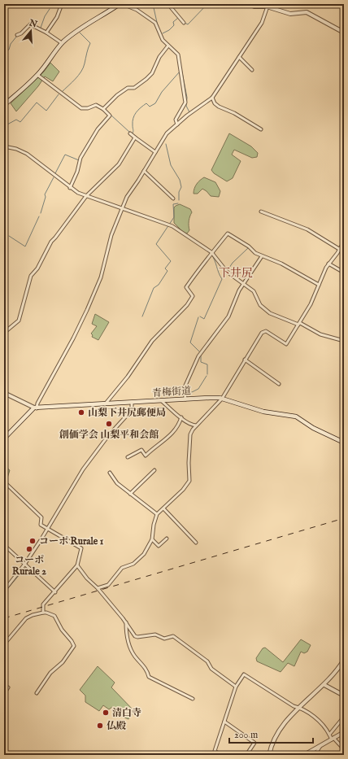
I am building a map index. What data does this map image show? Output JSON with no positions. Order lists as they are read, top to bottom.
{
  "streets": {
    "main road": ["青梅街道"]
  },
  "districts": ["下井尻"],
  "places": [
    "山梨下井尻郵便局",
    "創価学会 山梨平和会館",
    "コーポ Rurale 1",
    "コーポ Rurale 2",
    "清白寺",
    "仏殿"
  ],
  "scale_bar": "200 m",
  "north": "top"
}
